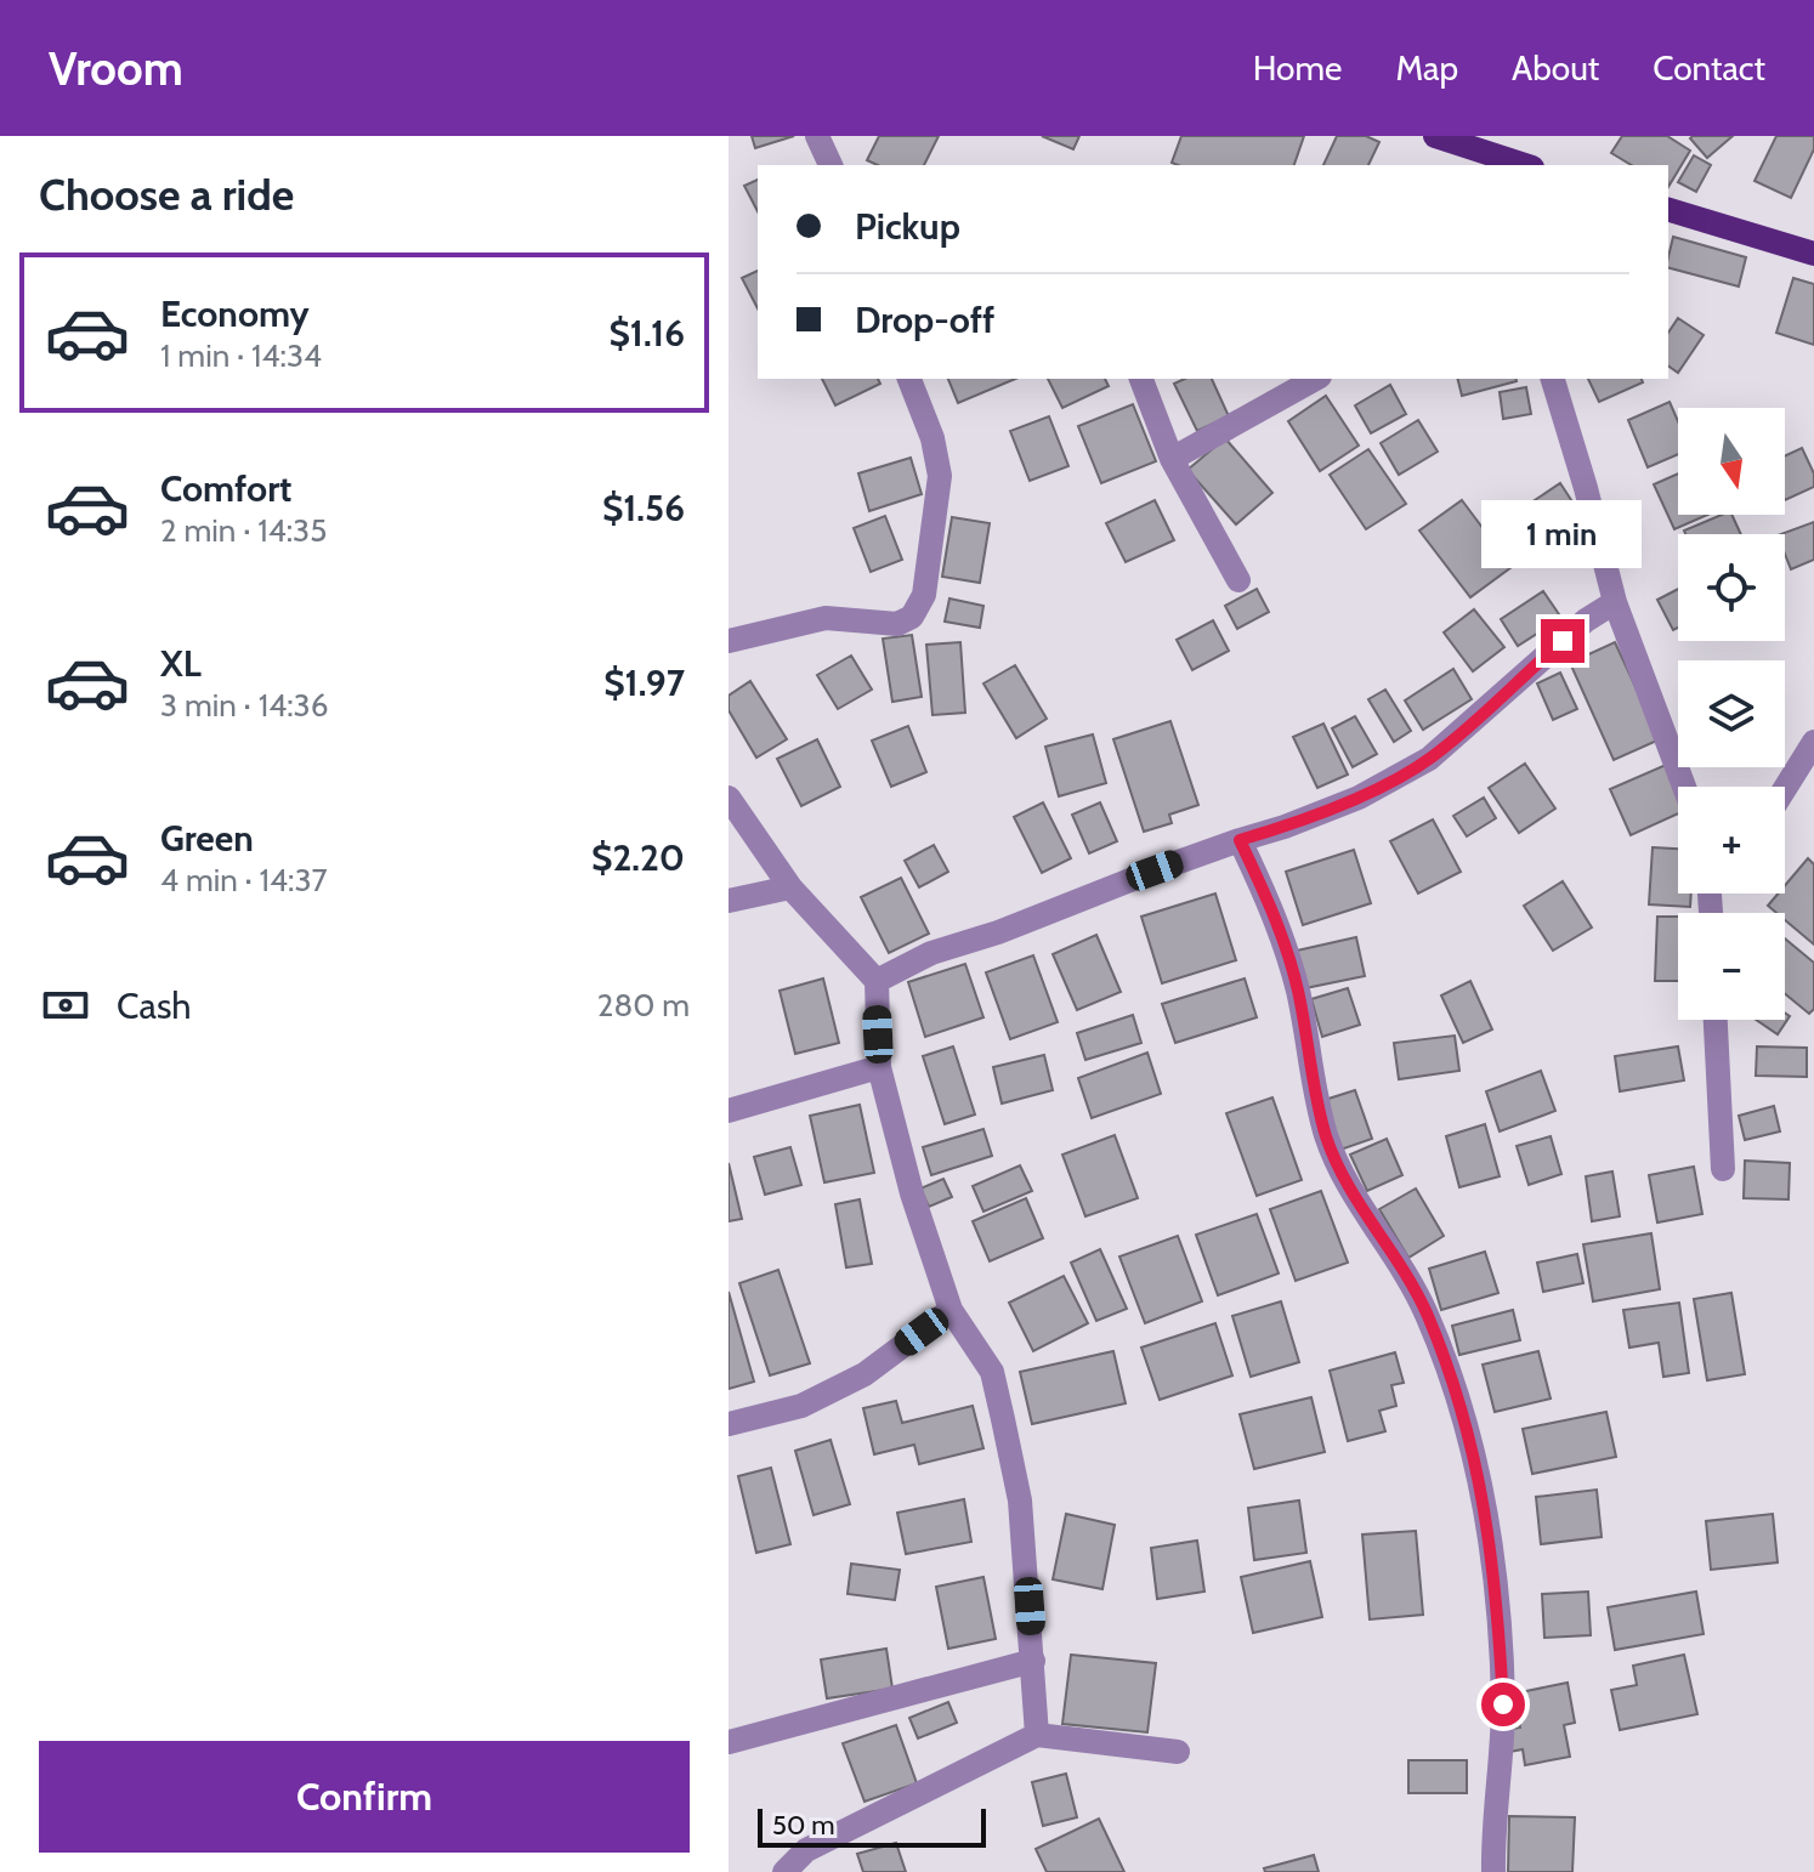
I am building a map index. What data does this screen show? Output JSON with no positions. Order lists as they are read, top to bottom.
{
  "scale_bar": "50 m",
  "north": "bottom",
  "page": {
    "header": "Vroom",
    "nav": [
      "Home",
      "Map",
      "About",
      "Contact"
    ],
    "heading": "Choose a ride",
    "banner": ["Pickup", "Drop-off"],
    "list": [
      {
        "name": "Economy",
        "note": "1 min · 14:34",
        "value": "$1.16"
      },
      {
        "name": "Comfort",
        "note": "2 min · 14:35",
        "value": "$1.56"
      },
      {
        "name": "XL",
        "note": "3 min · 14:36",
        "value": "$1.97"
      },
      {
        "name": "Green",
        "note": "4 min · 14:37",
        "value": "$2.20"
      }
    ],
    "map_buttons": ["+", "−"],
    "bubble": "1 min",
    "pay": ["Cash", "280 m"],
    "buttons": "Confirm",
    "scale": "50 m"
  }
}
